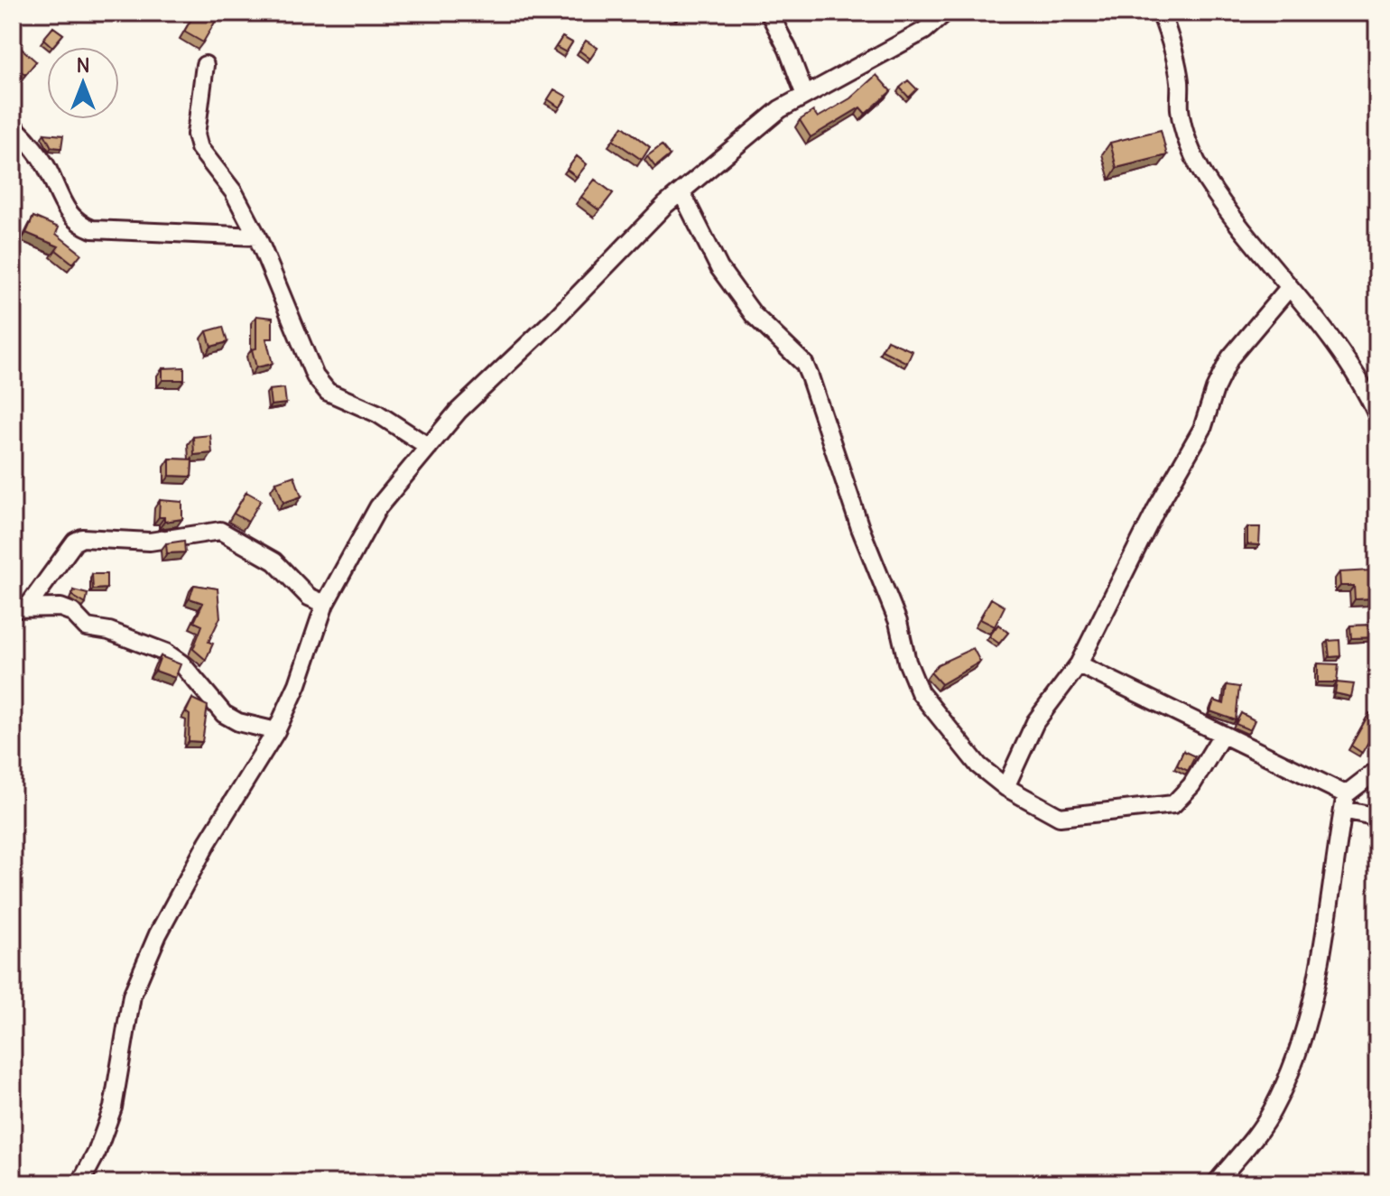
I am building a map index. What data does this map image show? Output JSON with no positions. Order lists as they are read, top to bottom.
{
  "north": "top"
}
